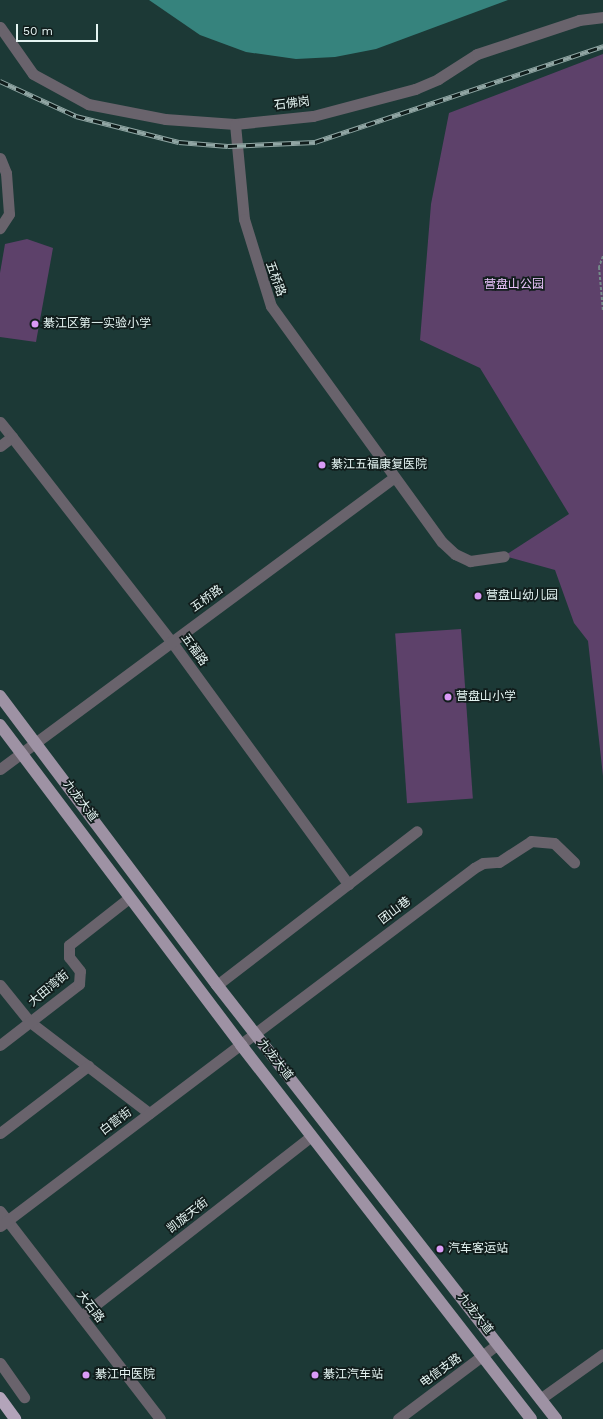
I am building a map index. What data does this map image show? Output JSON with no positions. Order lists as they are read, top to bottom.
{
  "streets": {
    "main road": ["九龙大道"],
    "street": [
      "石佛岗",
      "五桥路",
      "五福路",
      "团山巷",
      "大田湾街",
      "白营街",
      "凯旋天街",
      "大石路",
      "电信支路"
    ]
  },
  "crossings": [
    ["石佛岗", "五桥路"],
    ["五桥路", "五福路"],
    ["五桥路", "九龙大道"],
    ["九龙大道", "团山巷"],
    ["九龙大道", "大田湾街"],
    ["九龙大道", "白营街"],
    ["九龙大道", "凯旋天街"],
    ["九龙大道", "电信支路"],
    ["团山巷", "白营街"],
    ["白营街", "大石路"],
    ["凯旋天街", "大石路"]
  ],
  "parks": ["营盘山公园"],
  "places": [
    "綦江区第一实验小学",
    "綦江五福康复医院",
    "营盘山幼儿园",
    "营盘山小学",
    "汽车客运站",
    "綦江中医院",
    "綦江汽车站"
  ],
  "scale_bar": "50 m"
}
